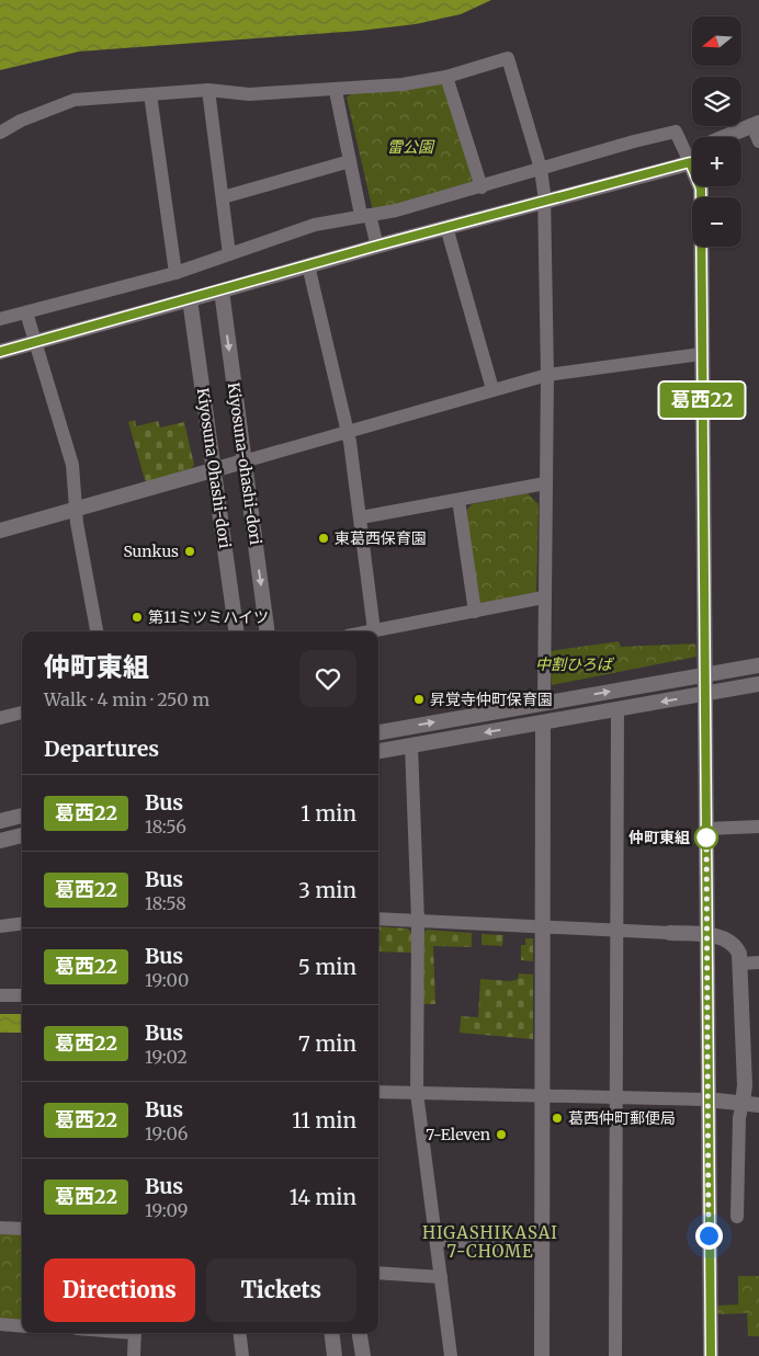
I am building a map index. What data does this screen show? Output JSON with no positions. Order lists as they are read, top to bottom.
{
  "streets": {
    "street": ["Kiyosuna-ohashi-dori", "Kiyosuna Ohashi-dori"]
  },
  "districts": ["HIGASHIKASAI 7-CHOME"],
  "parks": ["雷公園", "中割ひろば"],
  "places": [
    "東葛西保育園",
    "Sunkus",
    "第11ミツミハイツ",
    "昇覚寺仲町保育園",
    "仲町東組",
    "葛西仲町郵便局",
    "7-Eleven"
  ],
  "lines": ["bus line 葛西22"],
  "north": "left",
  "page": {
    "on_map": "葛西22",
    "map_buttons": ["+", "−"],
    "heading": [
      ["仲町東組", "Walk · 4 min · 250 m"],
      "Departures"
    ],
    "list": [
      {
        "mark": "葛西22",
        "name": "Bus",
        "note": "18:56",
        "value": "1 min"
      },
      {
        "mark": "葛西22",
        "name": "Bus",
        "note": "18:58",
        "value": "3 min"
      },
      {
        "mark": "葛西22",
        "name": "Bus",
        "note": "19:00",
        "value": "5 min"
      },
      {
        "mark": "葛西22",
        "name": "Bus",
        "note": "19:02",
        "value": "7 min"
      },
      {
        "mark": "葛西22",
        "name": "Bus",
        "note": "19:06",
        "value": "11 min"
      },
      {
        "mark": "葛西22",
        "name": "Bus",
        "note": "19:09",
        "value": "14 min"
      }
    ],
    "buttons": ["Directions", "Tickets"]
  }
}
